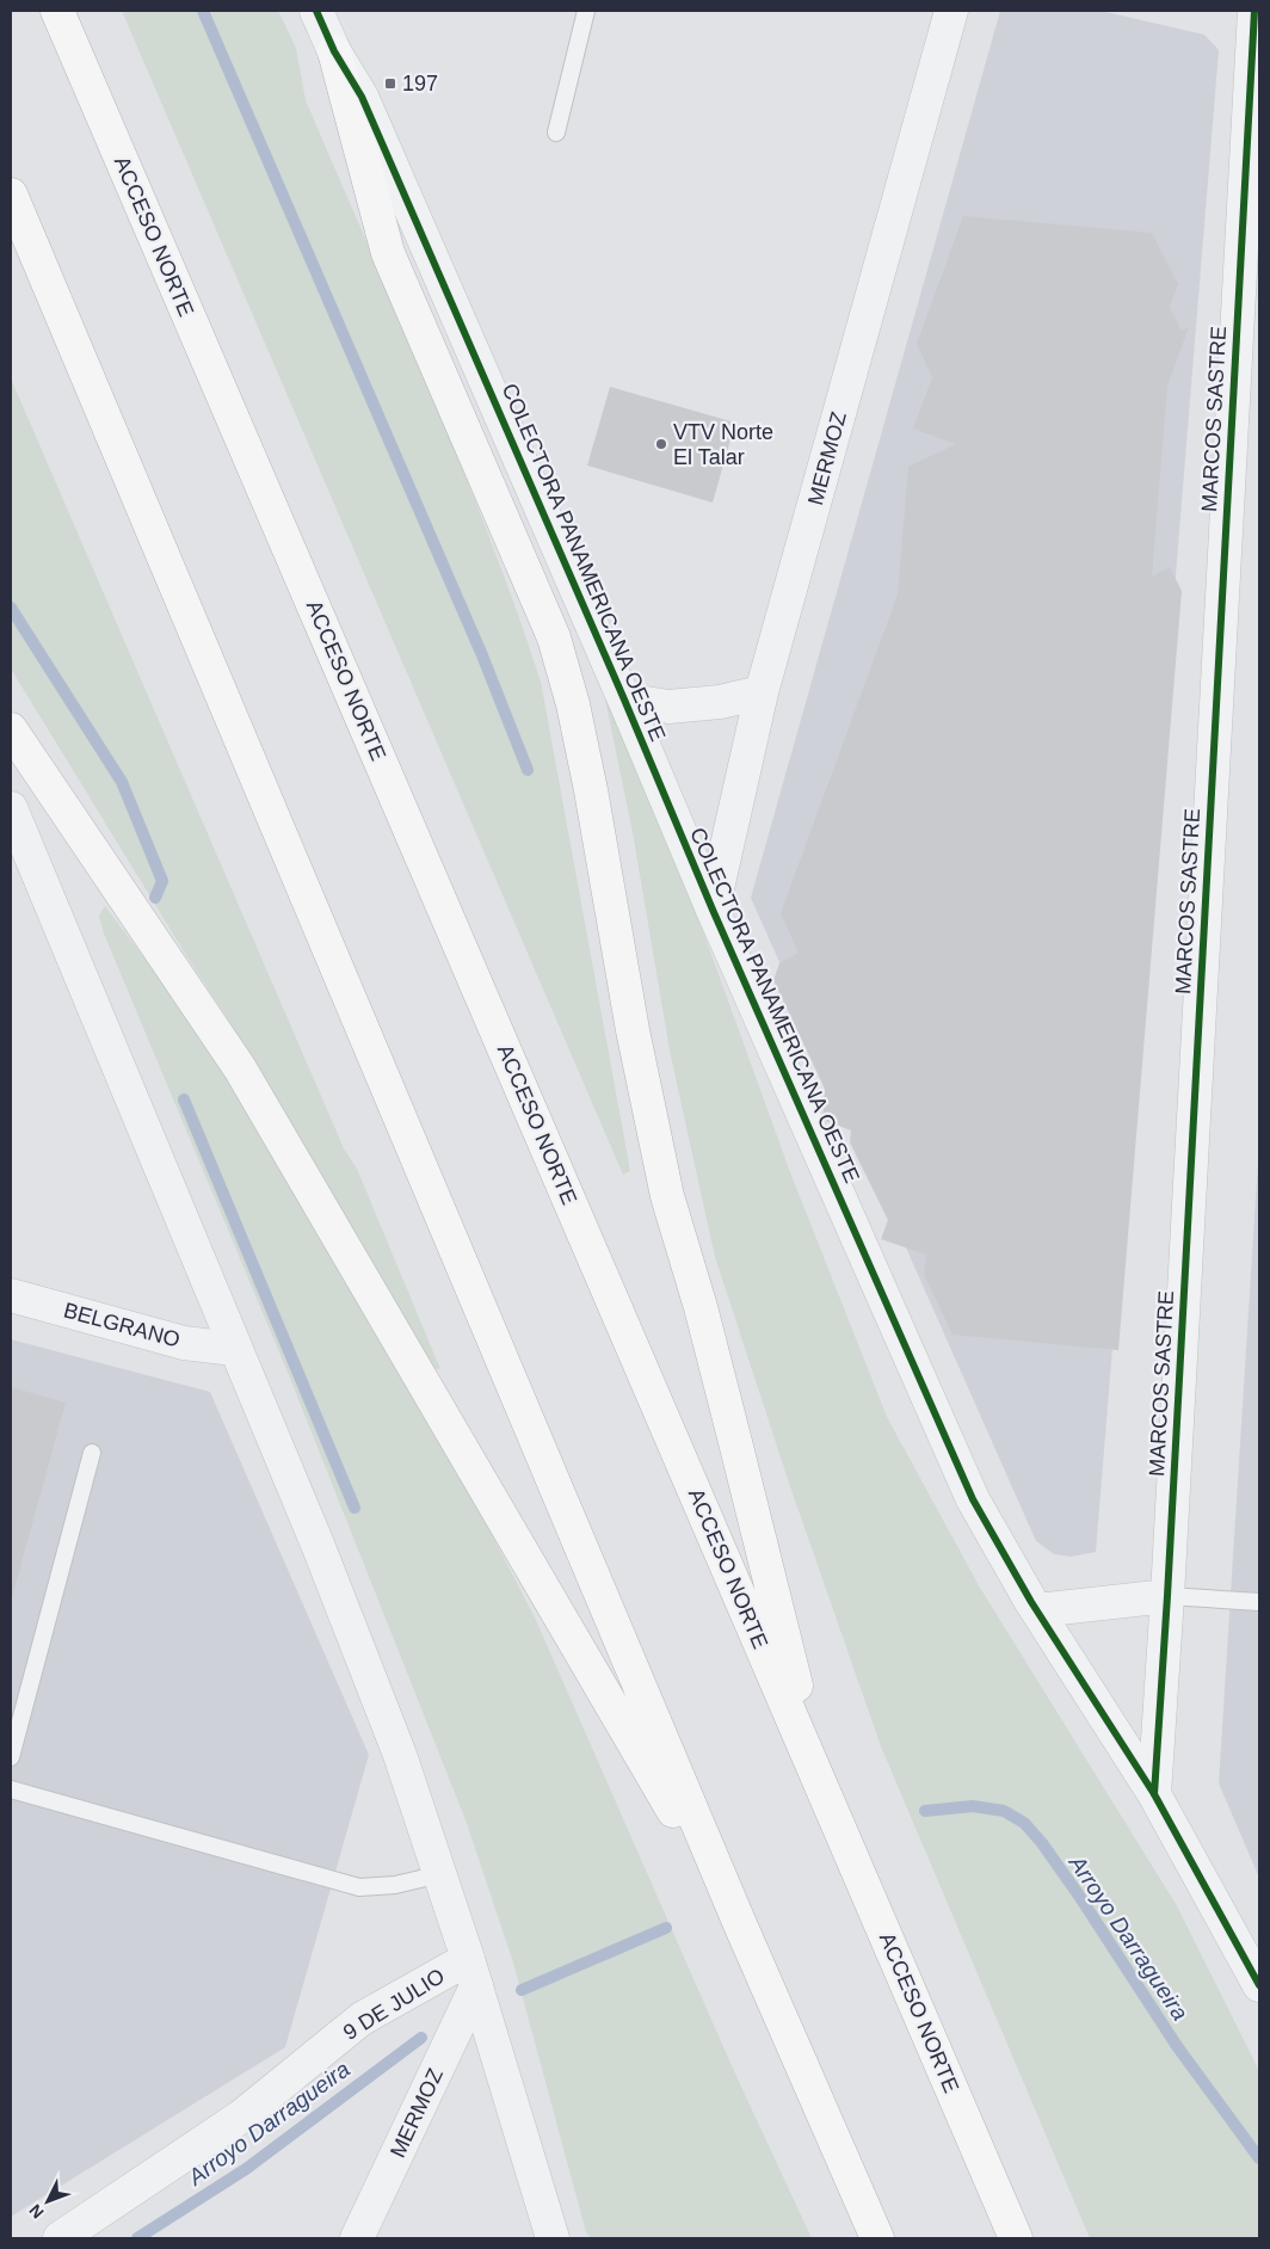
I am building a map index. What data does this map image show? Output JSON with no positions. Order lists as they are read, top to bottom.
{
  "streets": {
    "highway": ["ACCESO NORTE"],
    "street": [
      "MARCOS SASTRE",
      "MERMOZ",
      "COLECTORA PANAMERICANA OESTE",
      "BELGRANO",
      "9 DE JULIO"
    ]
  },
  "crossings": [
    ["MARCOS SASTRE", "COLECTORA PANAMERICANA OESTE"],
    ["MERMOZ", "COLECTORA PANAMERICANA OESTE"],
    ["MERMOZ", "9 DE JULIO"]
  ],
  "water": ["Arroyo Darragueira"],
  "places": {
    "transit": ["197"],
    "other": ["VTV Norte El Talar"]
  },
  "north": "bottom left"
}
